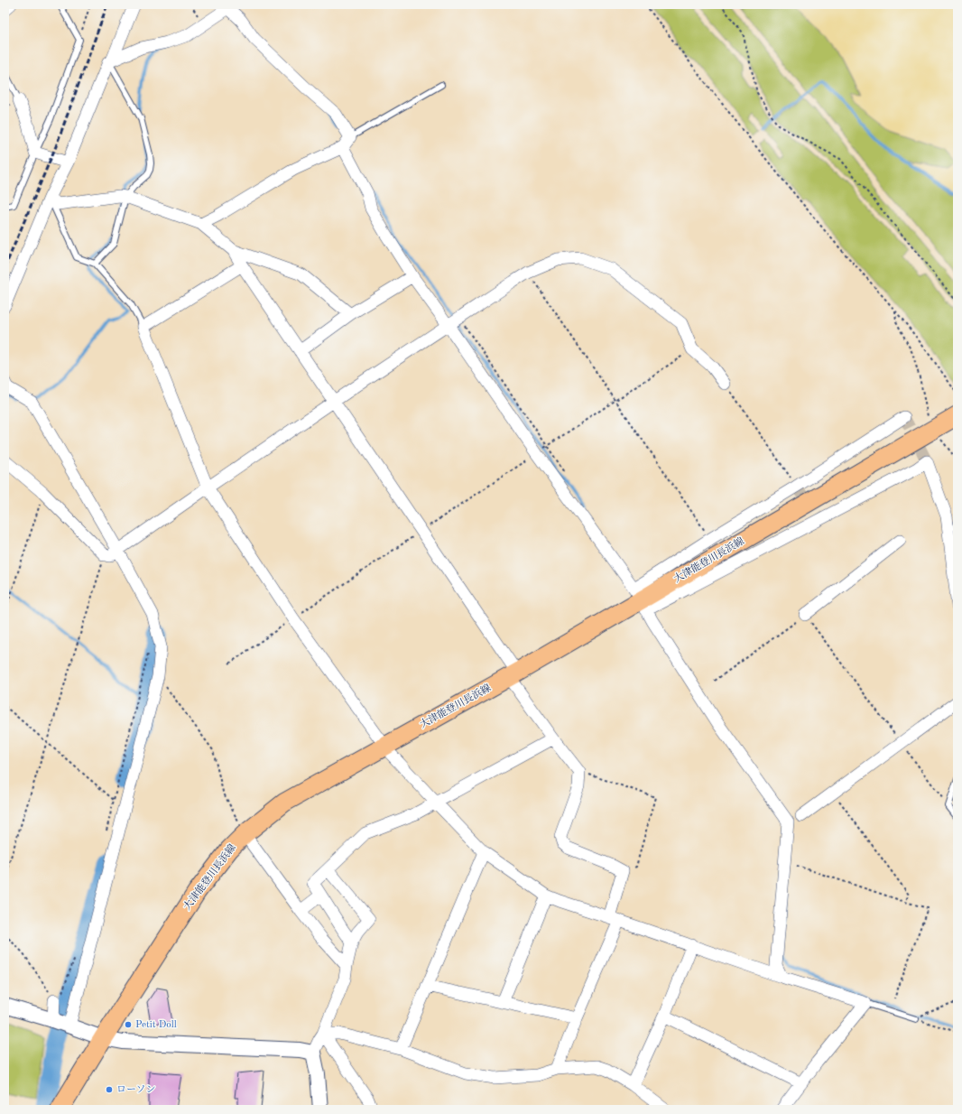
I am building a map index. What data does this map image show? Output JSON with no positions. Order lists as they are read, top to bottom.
{
  "streets": {
    "main road": ["大津能登川長浜線"]
  },
  "places": ["Petit Doll", "ローソン"]
}
